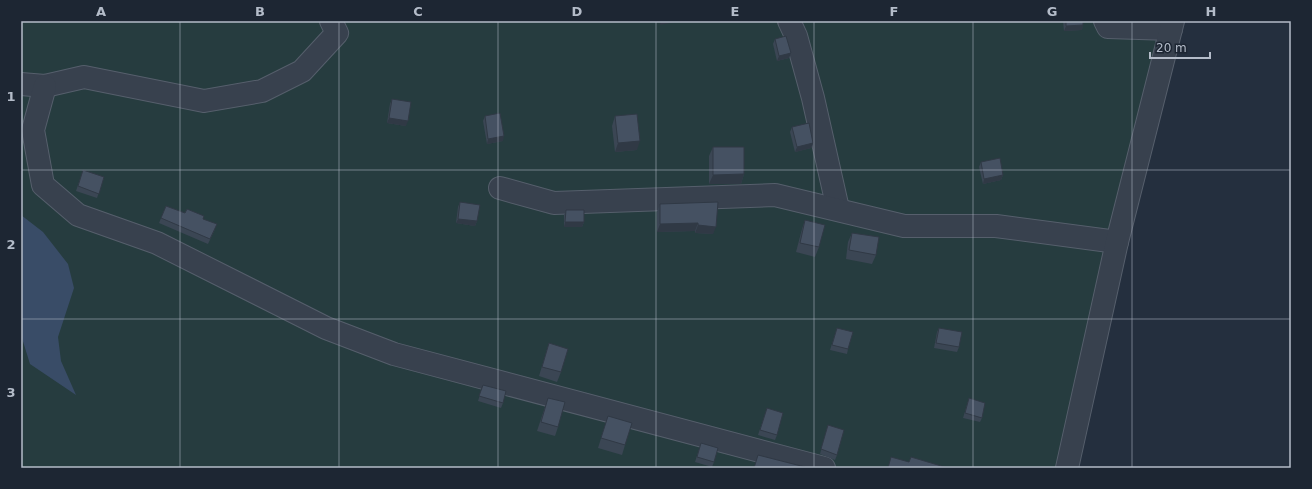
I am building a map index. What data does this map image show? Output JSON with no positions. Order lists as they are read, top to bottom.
{
  "scale_bar": "20 m",
  "grid": {
    "columns": [
      "A",
      "B",
      "C",
      "D",
      "E",
      "F",
      "G",
      "H"
    ],
    "rows": ["1", "2", "3"]
  }
}
